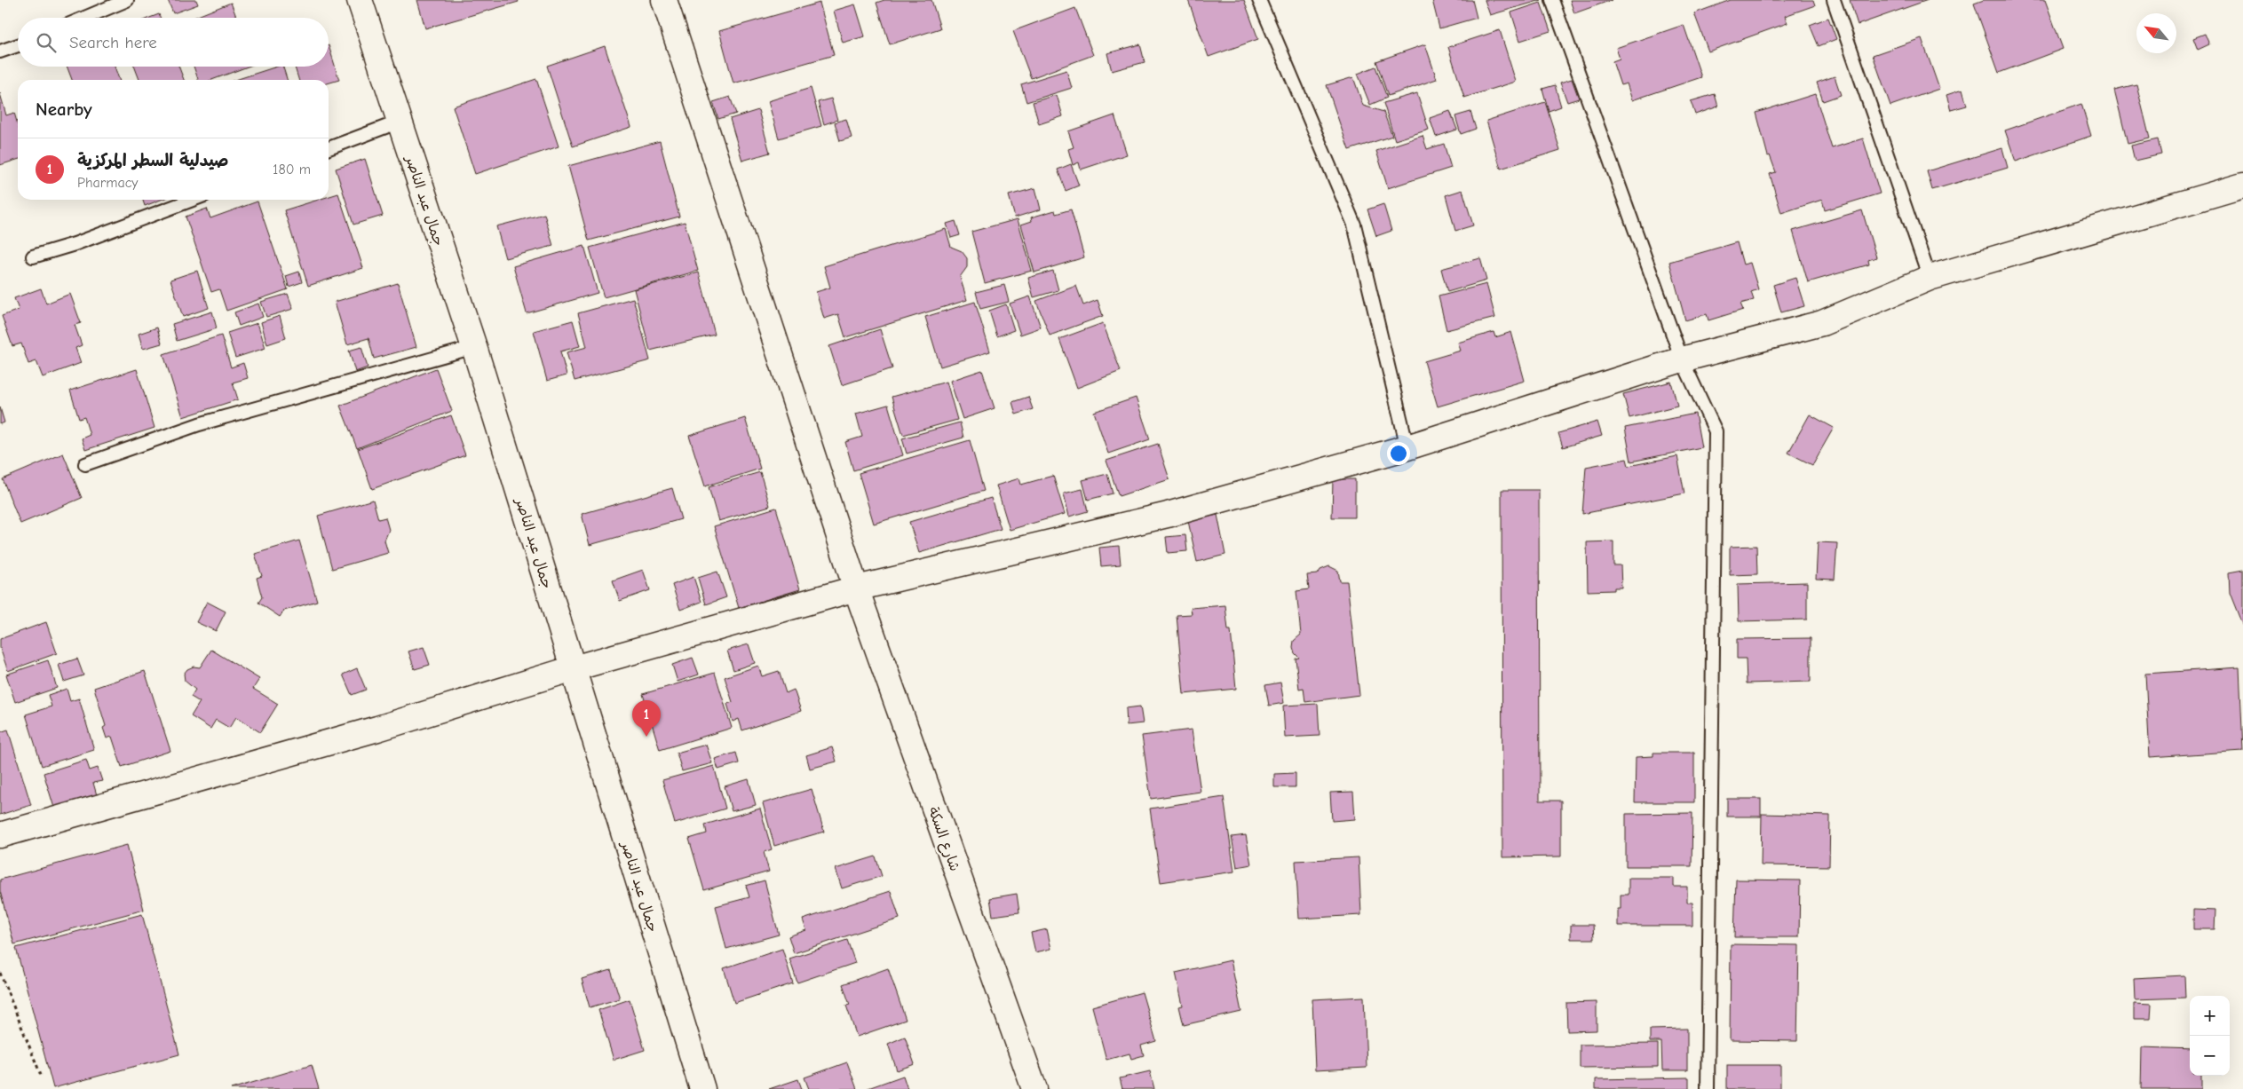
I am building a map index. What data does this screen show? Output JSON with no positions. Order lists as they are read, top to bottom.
{
  "streets": {
    "street": ["جمال عبد الناصر", "شارع السكة"]
  },
  "north": "top left",
  "page": {
    "search": "Search here",
    "heading": "Nearby",
    "list": [
      {
        "mark": "1",
        "name": "صيدلية السطر المركزية",
        "note": "Pharmacy",
        "value": "180 m"
      }
    ],
    "pins": "1",
    "map_buttons": ["+", "−"]
  }
}
